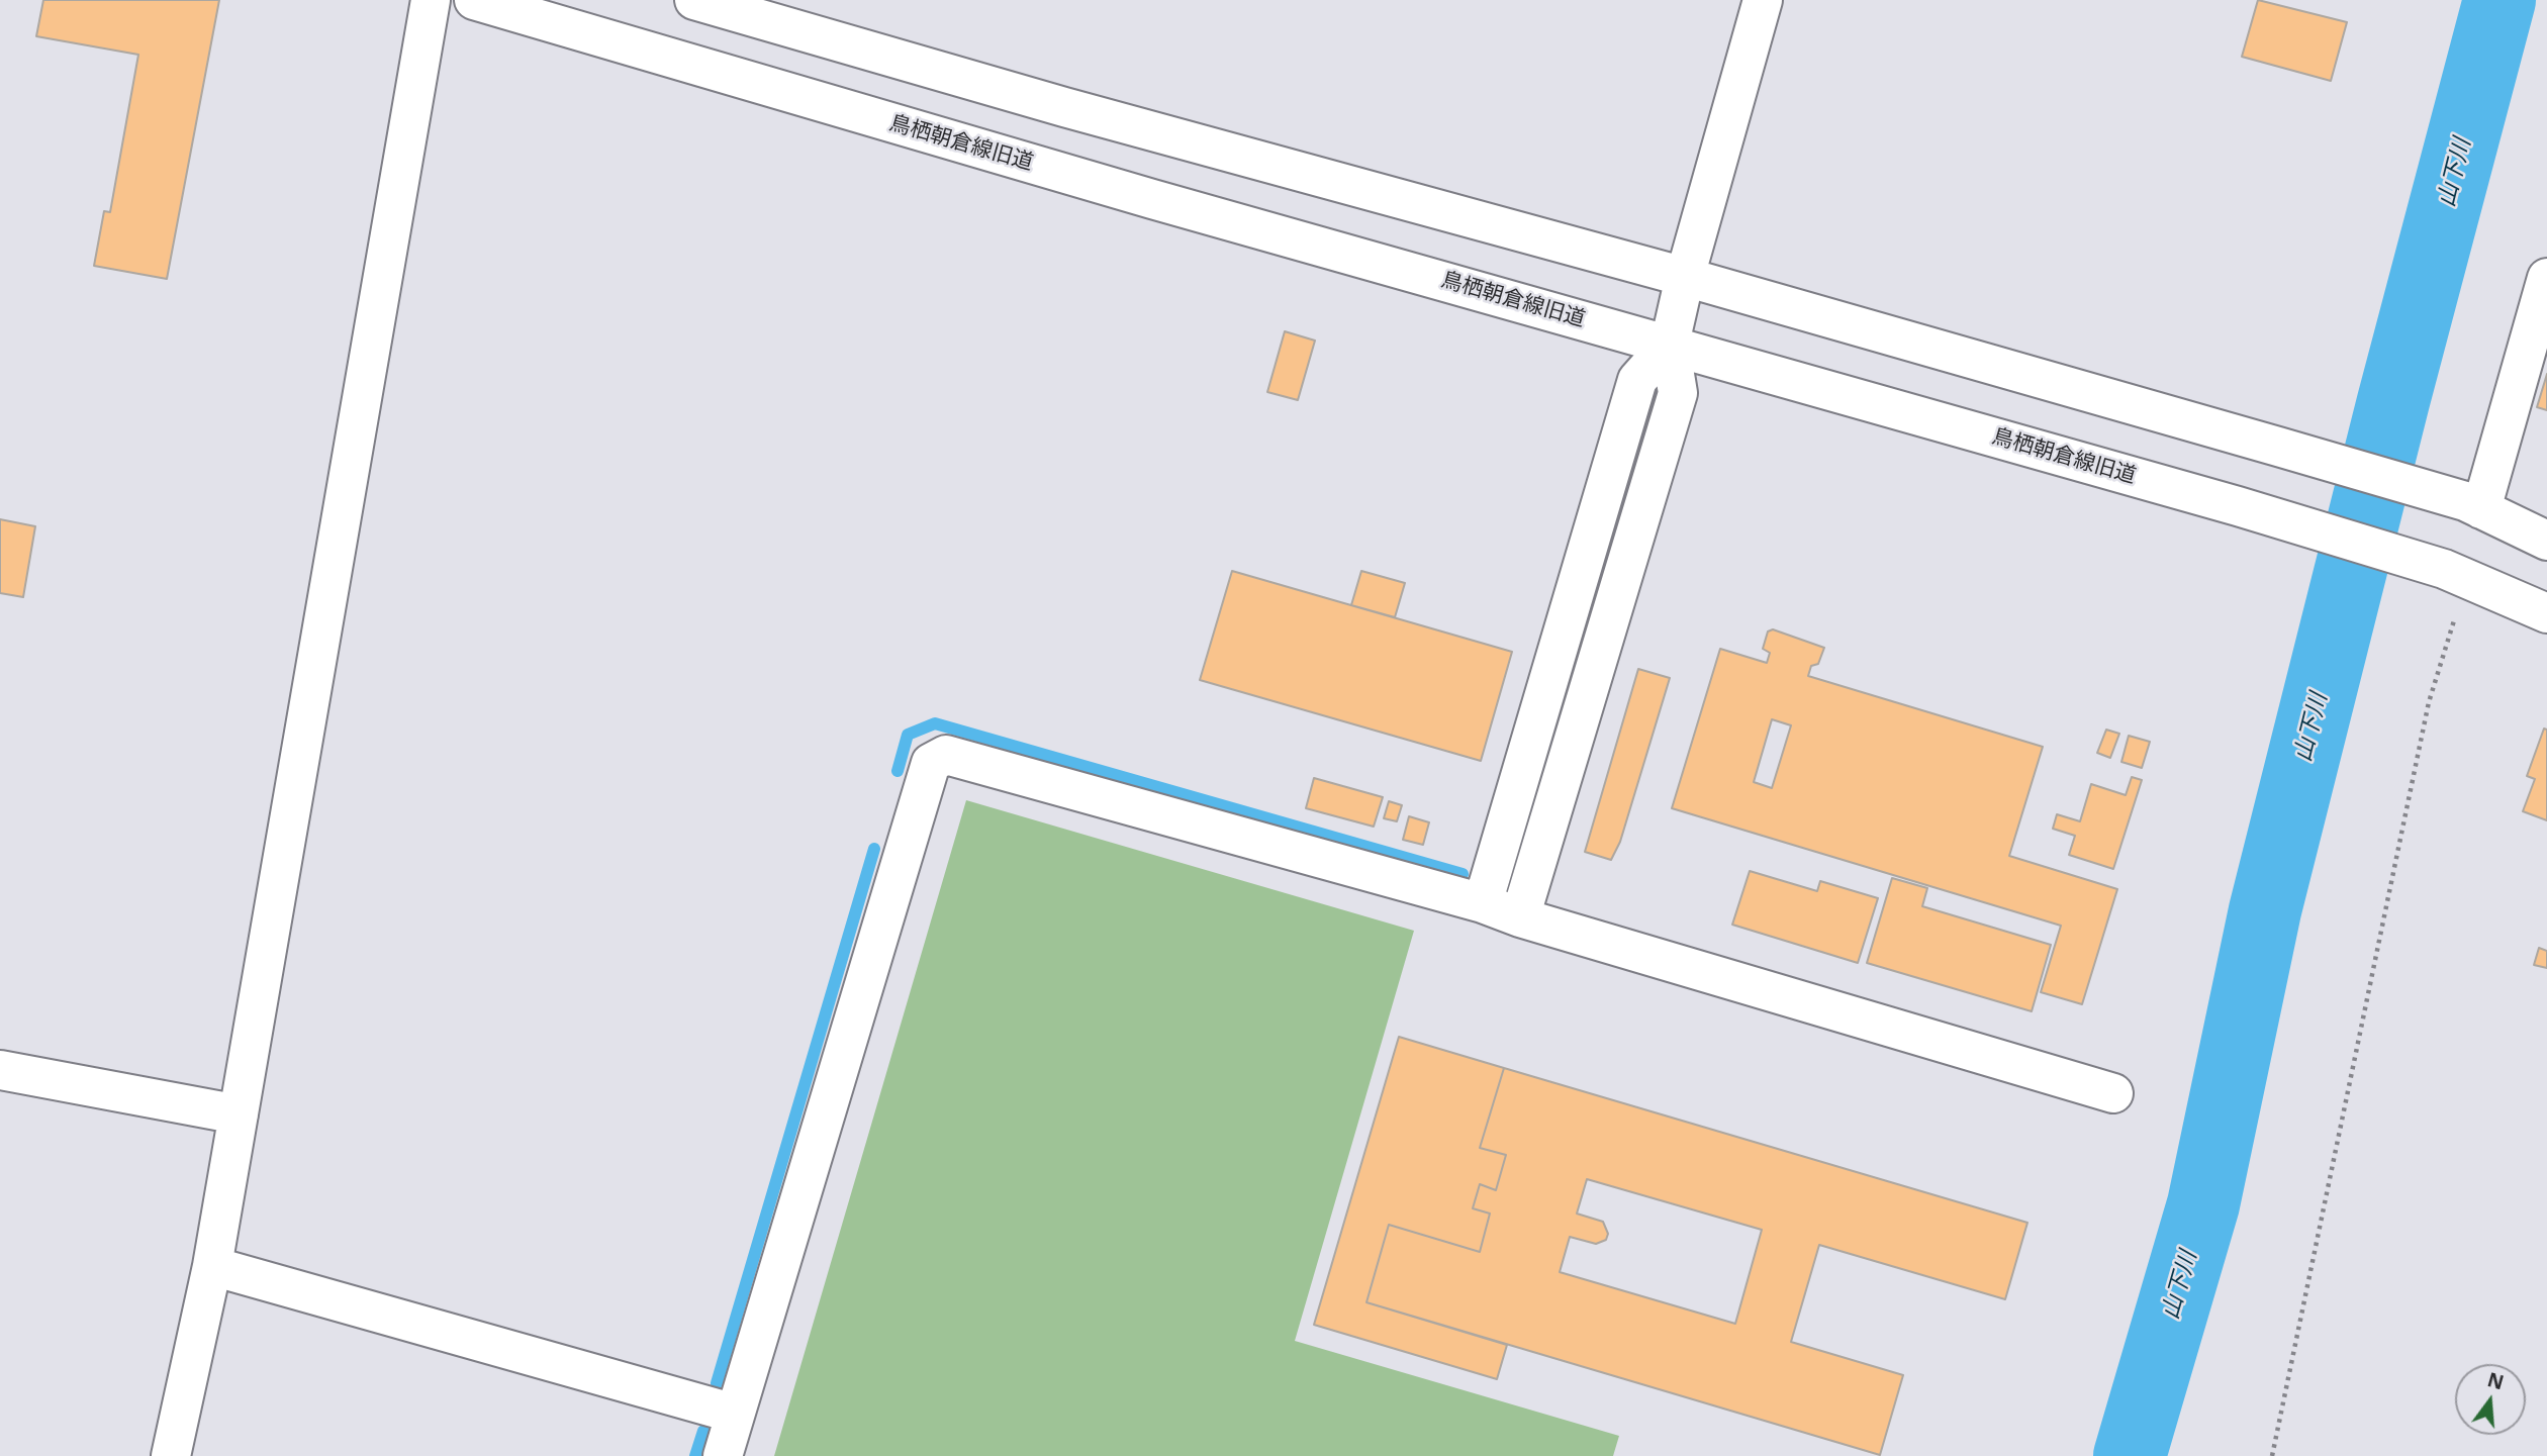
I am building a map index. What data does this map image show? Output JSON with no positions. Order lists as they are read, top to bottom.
{
  "streets": {
    "street": ["鳥栖朝倉線旧道"]
  },
  "water": ["山下川"],
  "north": "top"
}
